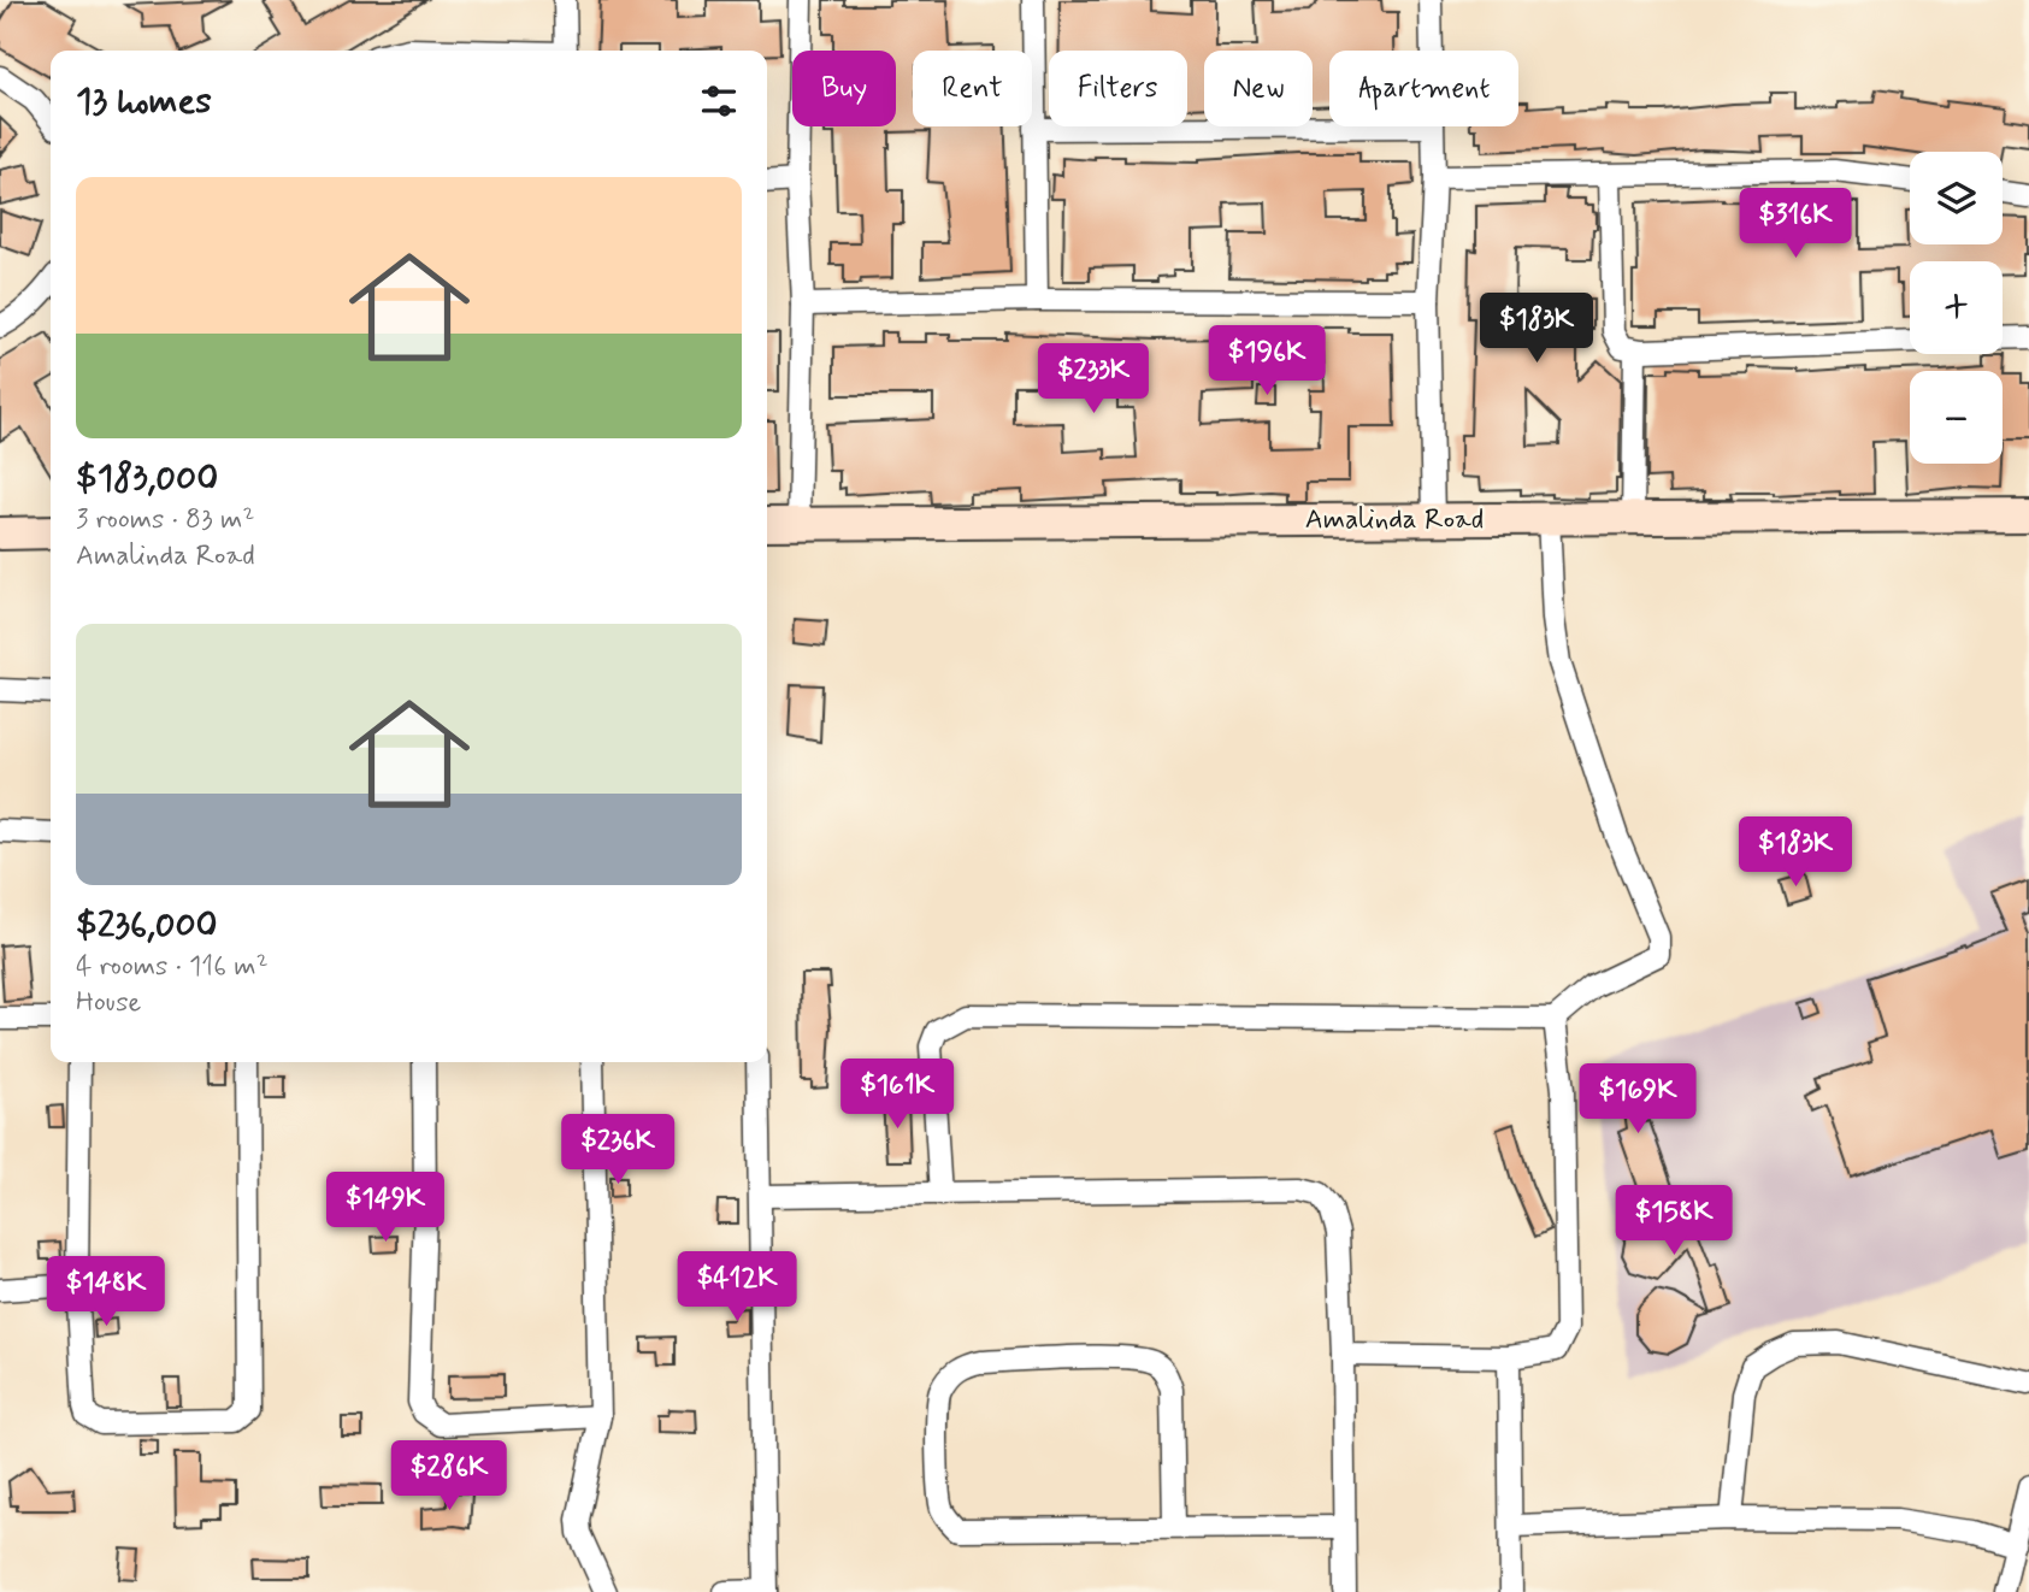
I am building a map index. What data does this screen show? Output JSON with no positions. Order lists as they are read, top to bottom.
{
  "streets": {
    "street": ["Amalinda Road"]
  },
  "page": {
    "chip": [
      "Buy",
      "Rent",
      "Filters",
      "New",
      "Apartment"
    ],
    "heading": "13 homes",
    "map_buttons": ["+", "−"],
    "list": [
      {
        "name": "$183,000",
        "note": "3 rooms · 83 m² · Amalinda Road"
      },
      {
        "name": "$236,000",
        "note": "4 rooms · 116 m² · House"
      }
    ],
    "price": [
      "$316K",
      "$183K",
      "$196K",
      "$233K",
      "$183K",
      "$161K",
      "$169K",
      "$236K",
      "$149K",
      "$158K",
      "$412K",
      "$148K",
      "$286K"
    ]
  }
}
